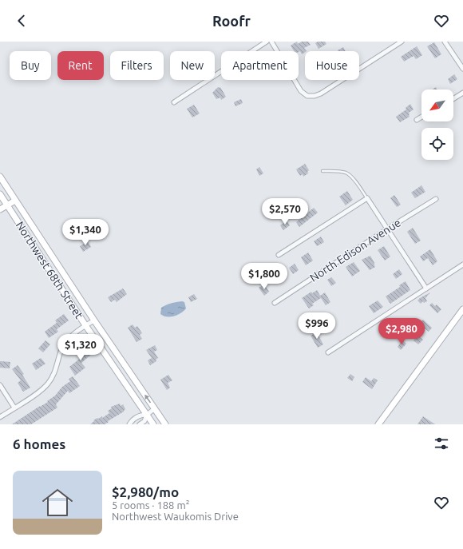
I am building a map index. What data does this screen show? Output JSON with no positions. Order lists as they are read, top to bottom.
{
  "streets": {
    "main road": ["Northwest 68th Street"],
    "street": ["North Edison Avenue"]
  },
  "north": "bottom left",
  "page": {
    "header": "Roofr",
    "chip": [
      "Buy",
      "Rent",
      "Filters",
      "New",
      "Apartment",
      "House"
    ],
    "price": [
      "$2,570",
      "$1,340",
      "$1,800",
      "$996",
      "$2,980",
      "$1,320"
    ],
    "heading": "6 homes",
    "list": [
      {
        "name": "$2,980/mo",
        "note": "5 rooms · 188 m² · Northwest Waukomis Drive"
      }
    ]
  }
}
